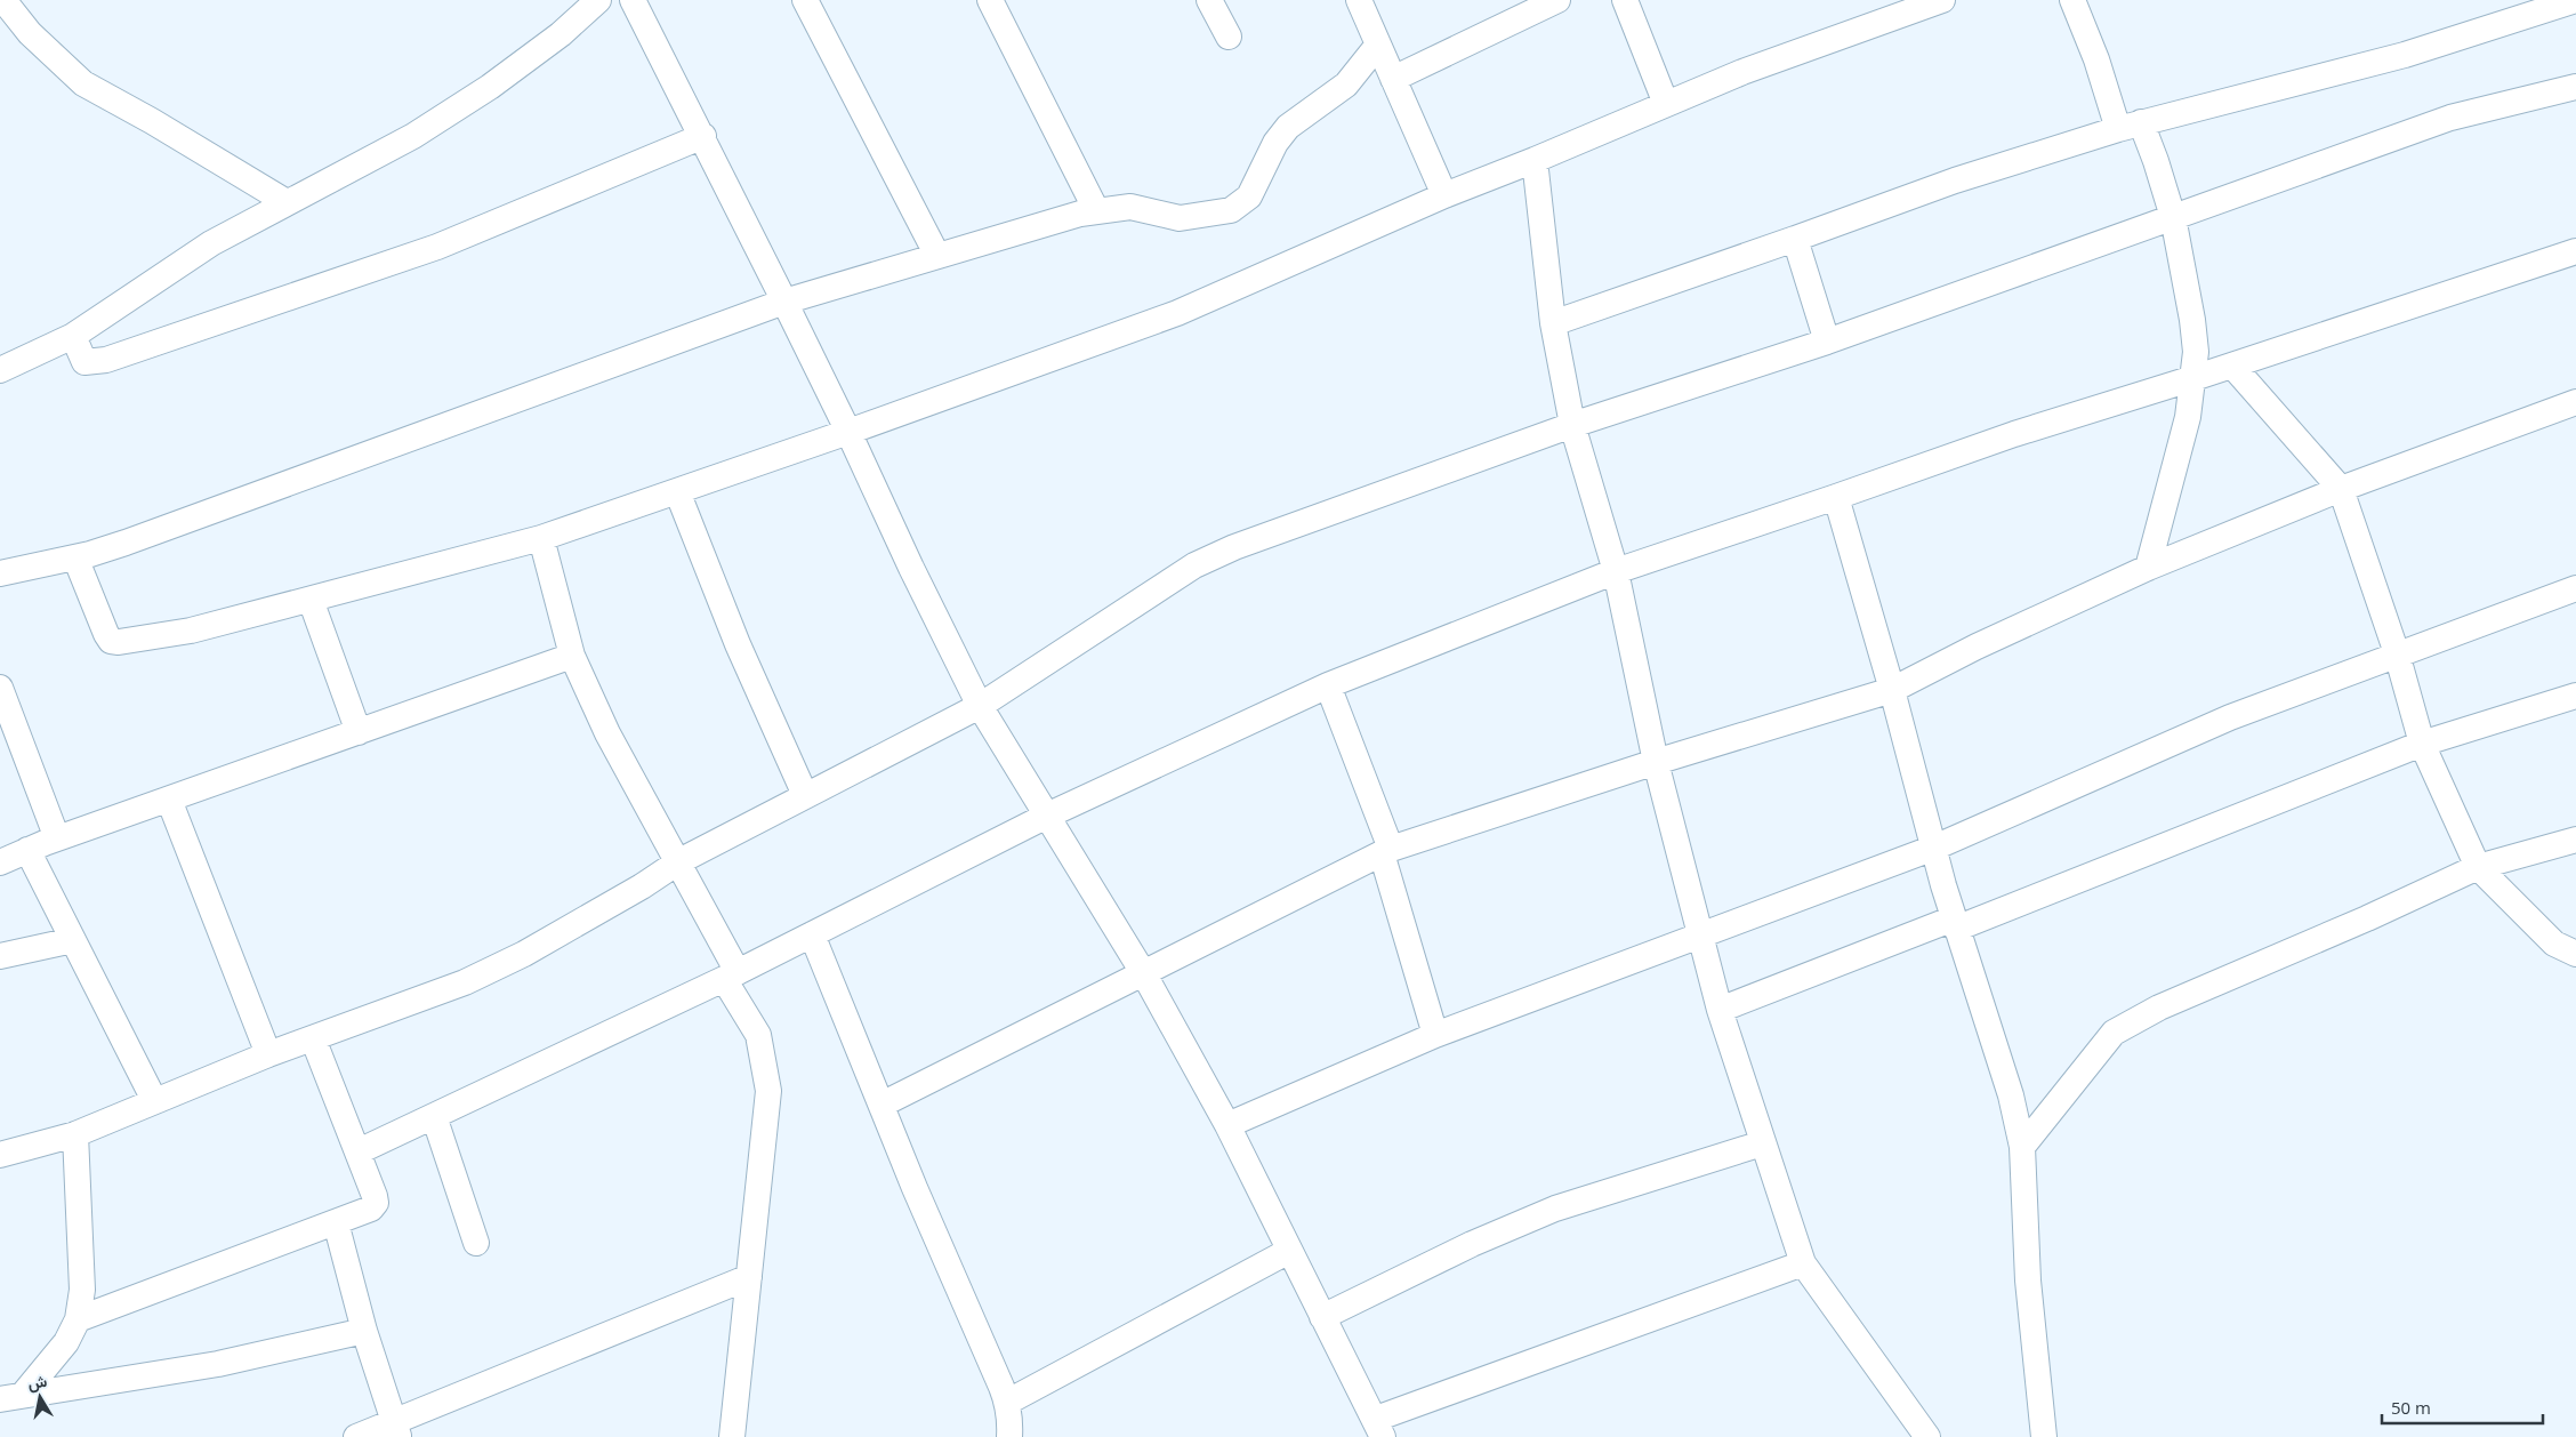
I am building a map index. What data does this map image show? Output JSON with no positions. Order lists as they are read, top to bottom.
{
  "scale_bar": "50 m",
  "north": "top"
}
